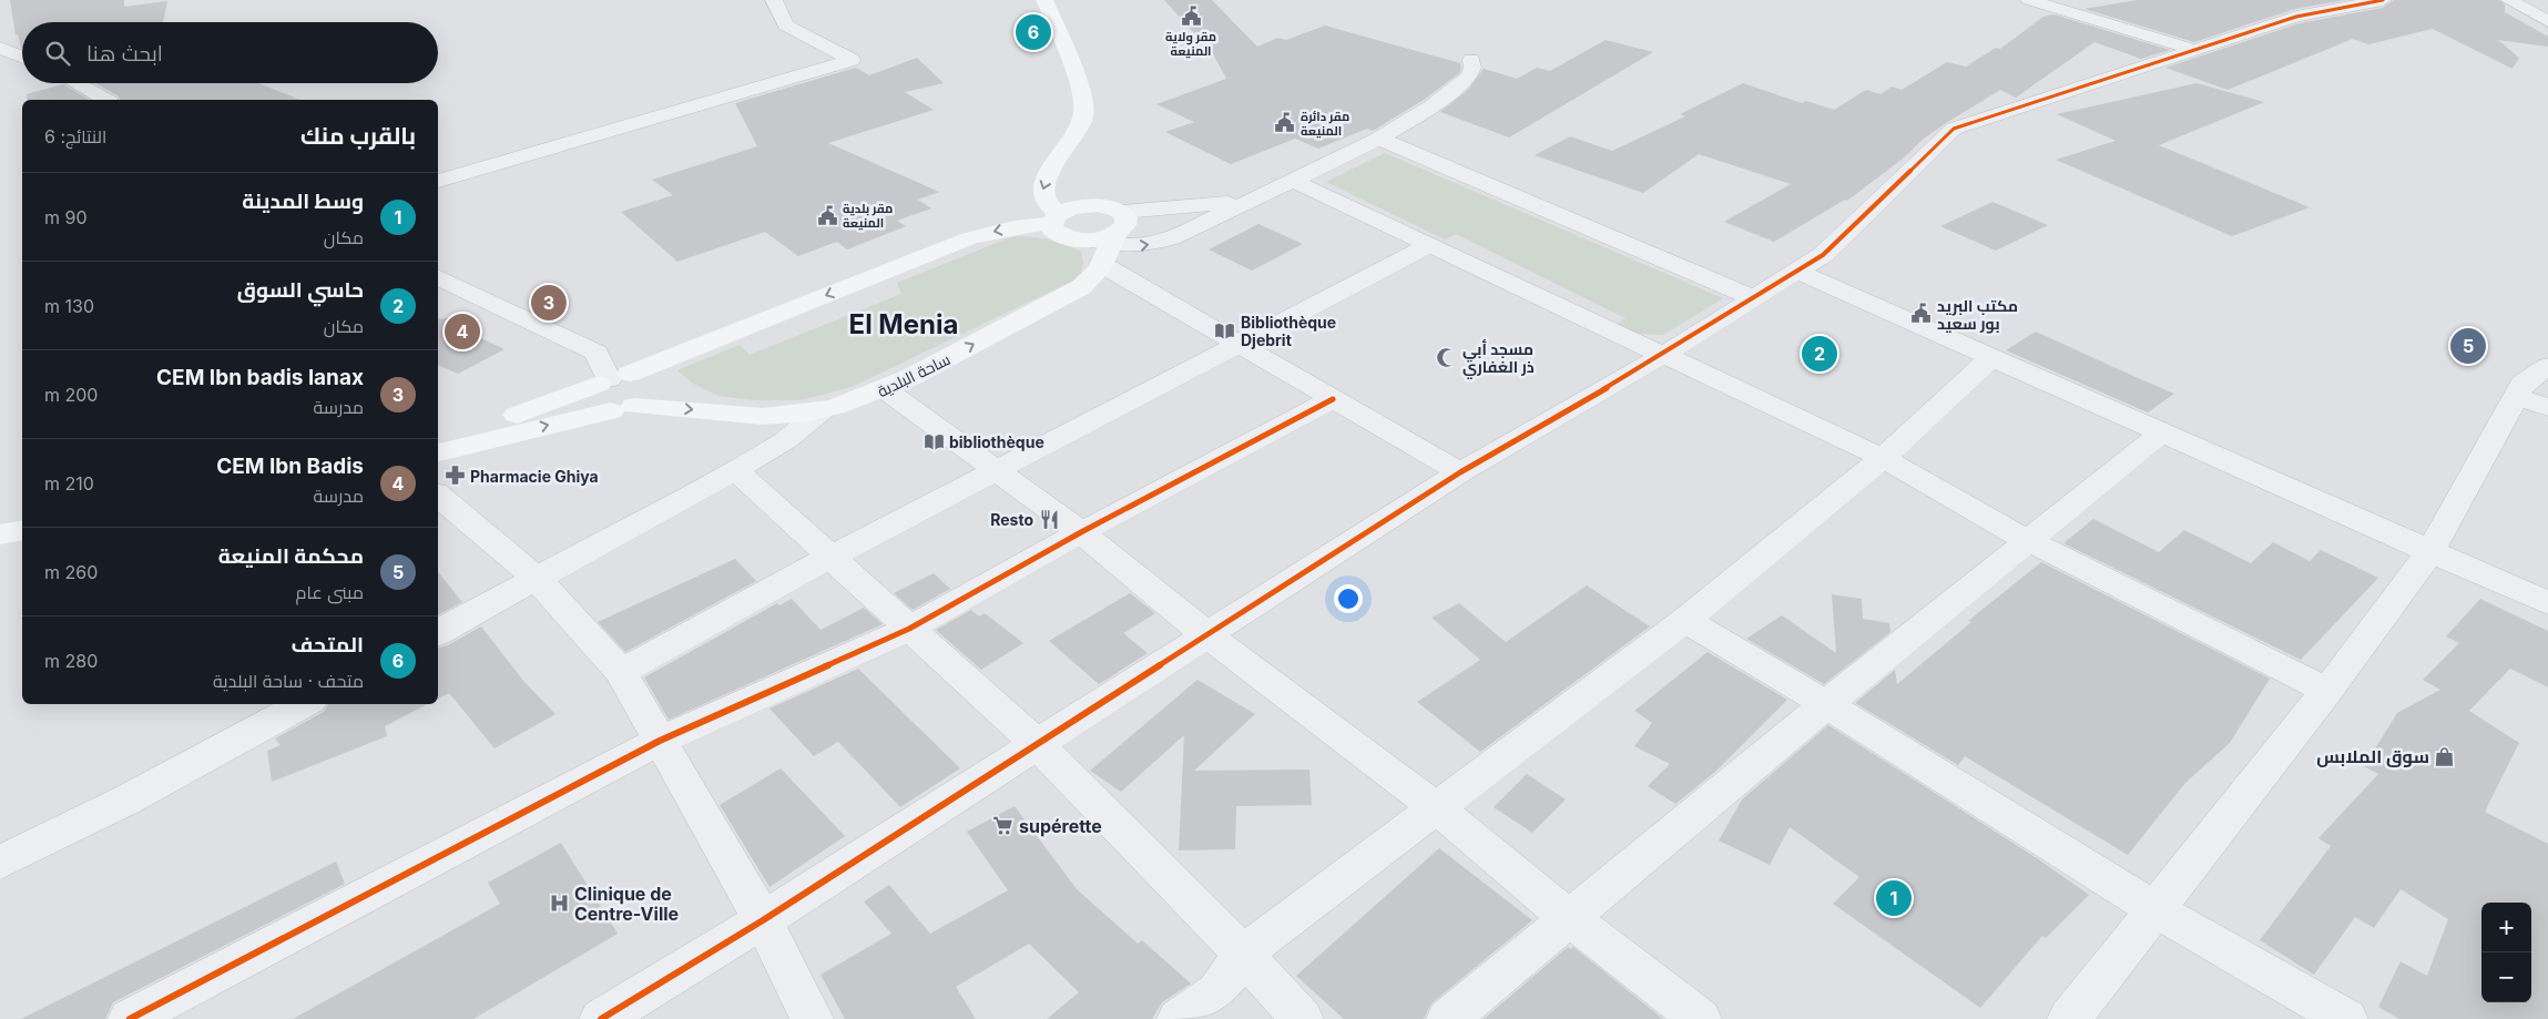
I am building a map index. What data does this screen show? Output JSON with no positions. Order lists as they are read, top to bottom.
{
  "streets": {
    "street": ["ساحة البلدية"]
  },
  "districts": ["El Menia"],
  "places": {
    "public building": [
      "مقر ولاية المنيعة",
      "مقر دائرة المنيعة",
      "مقر بلدية المنيعة",
      "مكتب البريد بور سعيد"
    ],
    "library": ["Bibliothèque Djebrit", "bibliothèque"],
    "mosque": ["مسجد أبي ذر الغفاري"],
    "pharmacy": ["Pharmacie Ghiya"],
    "restaurant": ["Resto"],
    "shop": ["سوق الملابس"],
    "supermarket": ["supérette"],
    "hospital": ["Clinique de Centre-Ville"]
  },
  "page": {
    "pins": [
      "6",
      "3",
      "4",
      "5",
      "2",
      "1"
    ],
    "search": "ابحث هنا",
    "heading": ["بالقرب منك", "النتائج: 6"],
    "list": [
      {
        "mark": "1",
        "name": "وسط المدينة",
        "note": "مكان",
        "value": "90 m"
      },
      {
        "mark": "2",
        "name": "حاسي السوق",
        "note": "مكان",
        "value": "130 m"
      },
      {
        "mark": "3",
        "name": "CEM Ibn badis lanax",
        "note": "مدرسة",
        "value": "200 m"
      },
      {
        "mark": "4",
        "name": "CEM Ibn Badis",
        "note": "مدرسة",
        "value": "210 m"
      },
      {
        "mark": "5",
        "name": "محكمة المنيعة",
        "note": "مبنى عام",
        "value": "260 m"
      },
      {
        "mark": "6",
        "name": "المتحف",
        "note": "متحف · ساحة البلدية",
        "value": "280 m"
      }
    ],
    "map_buttons": ["+", "−"]
  }
}
